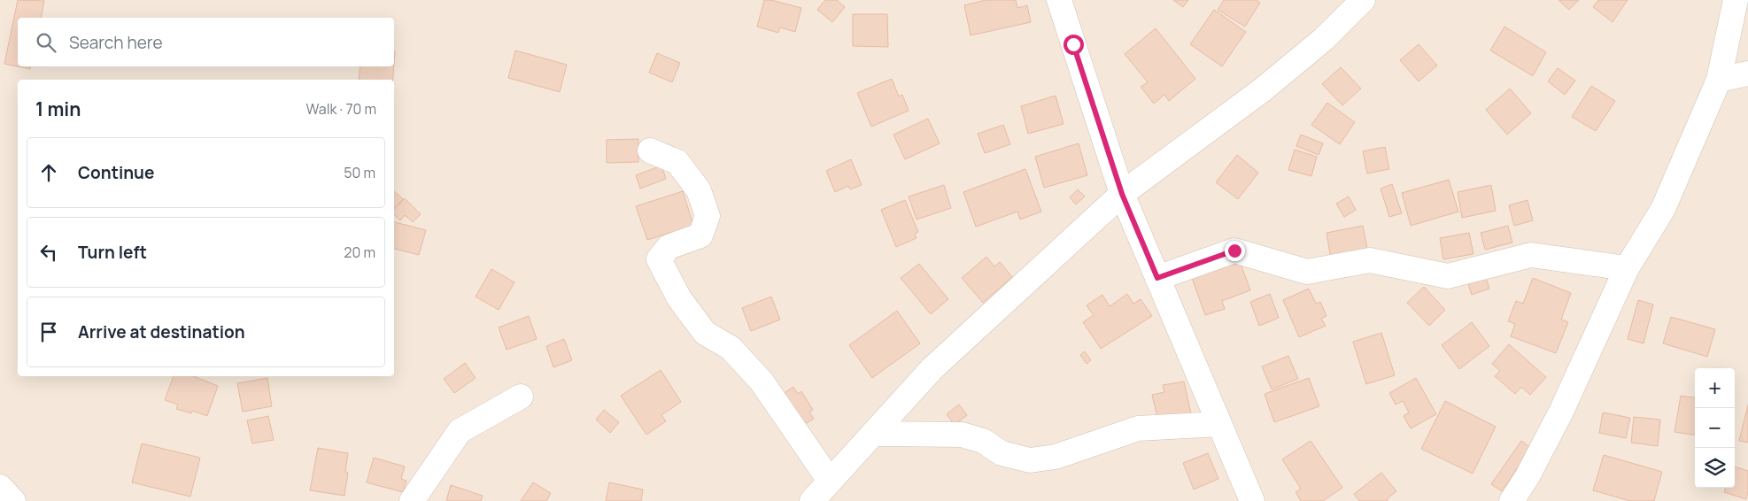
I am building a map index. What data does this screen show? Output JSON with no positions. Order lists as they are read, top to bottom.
{
  "page": {
    "search": "Search here",
    "heading": ["1 min", "Walk · 70 m"],
    "list": [
      ["Continue", "50 m"],
      ["Turn left", "20 m"],
      "Arrive at destination"
    ],
    "map_buttons": ["+", "−"]
  }
}
